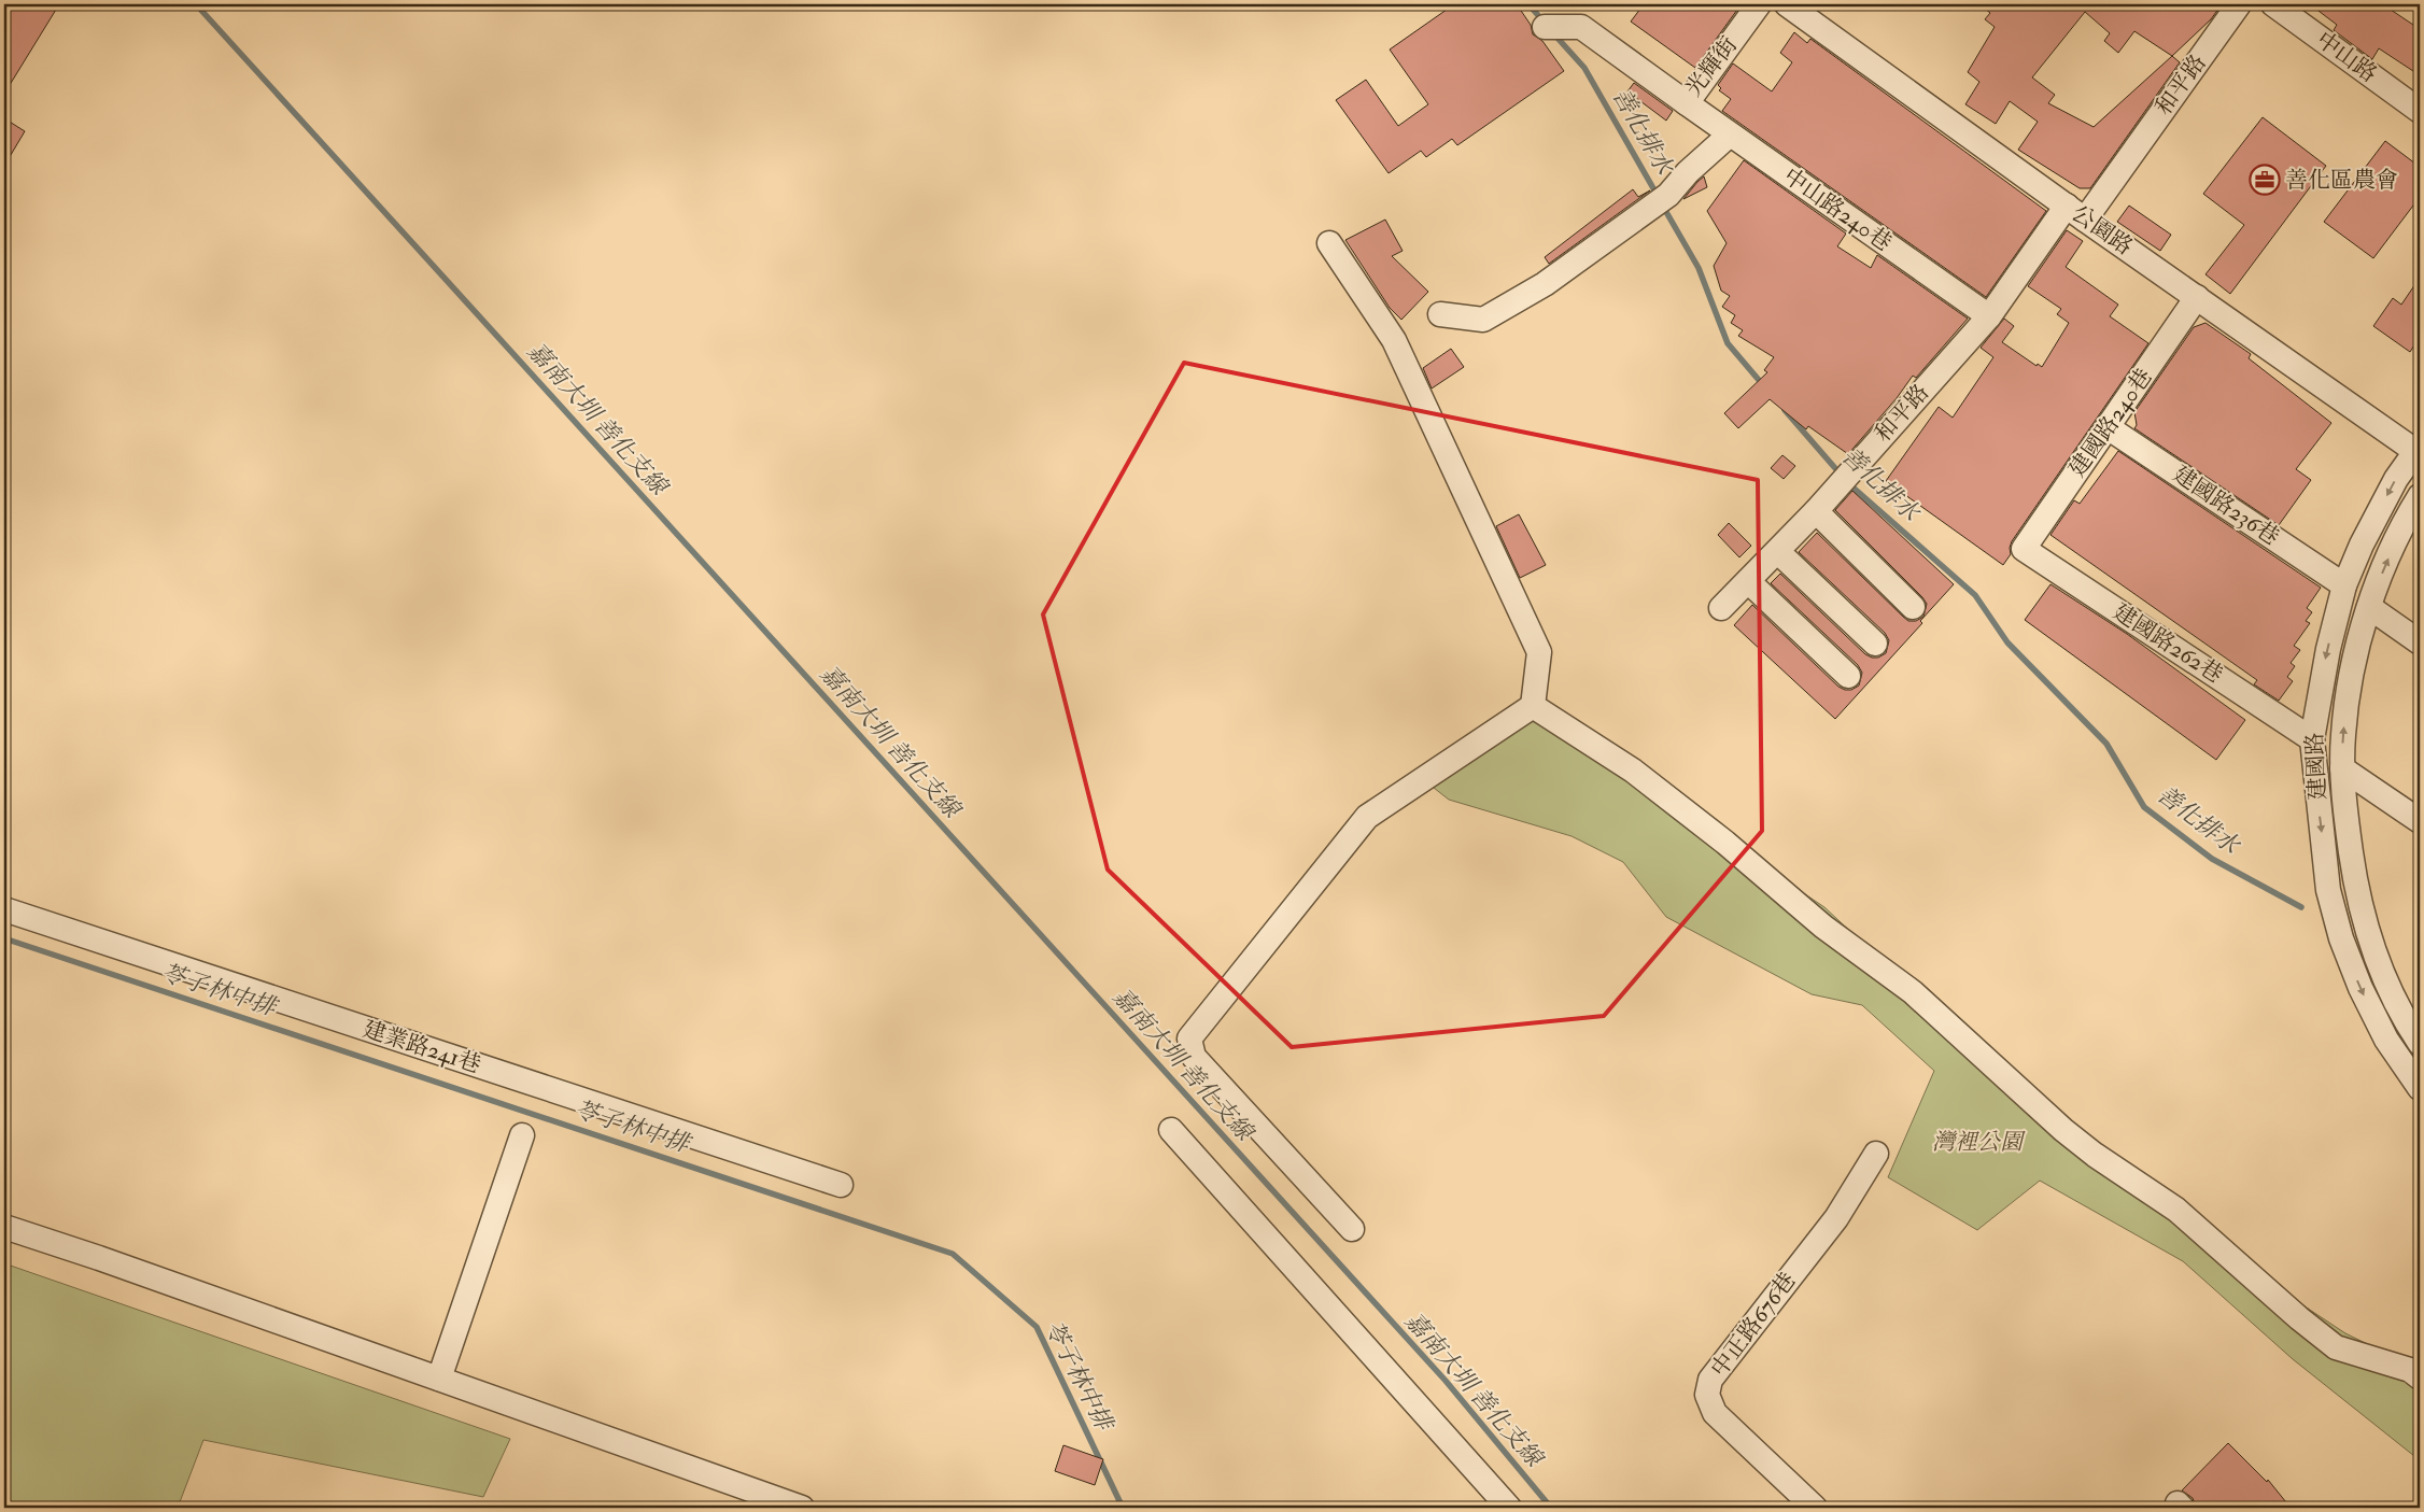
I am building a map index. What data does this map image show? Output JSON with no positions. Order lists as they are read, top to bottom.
{
  "streets": {
    "street": [
      "中山路",
      "光輝街",
      "和平路",
      "中山路240巷",
      "公園路",
      "建國路240巷",
      "建國路236巷",
      "建國路262巷",
      "建國路",
      "建業路241巷",
      "中正路676巷"
    ]
  },
  "crossings": [
    ["光輝街", "中山路240巷"],
    ["和平路", "中山路240巷"],
    ["和平路", "公園路"],
    ["公園路", "建國路240巷"],
    ["公園路", "建國路"],
    ["建國路240巷", "建國路236巷"],
    ["建國路240巷", "建國路262巷"],
    ["建國路236巷", "建國路"],
    ["建國路262巷", "建國路"]
  ],
  "water": ["善化排水", "嘉南大圳 善化支線", "苓子林中排"],
  "parks": ["灣裡公園"],
  "places": {
    "office": ["善化區農會"]
  }
}
